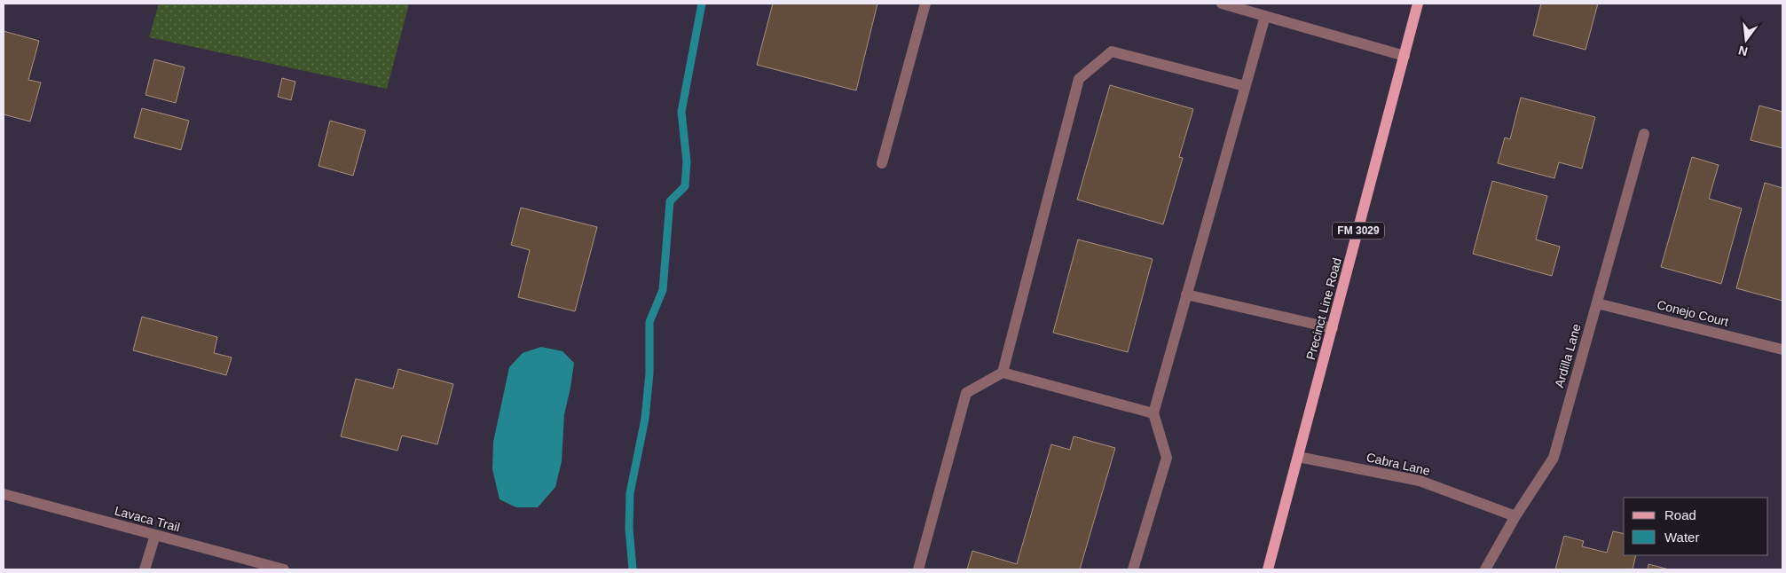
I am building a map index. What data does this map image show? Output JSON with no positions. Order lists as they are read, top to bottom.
{
  "streets": {
    "main road": ["FM 3029", "Precinct Line Road"],
    "street": [
      "Conejo Court",
      "Ardilla Lane",
      "Cabra Lane",
      "Lavaca Trail"
    ]
  },
  "crossings": [
    ["Precinct Line Road", "Cabra Lane"],
    ["Conejo Court", "Ardilla Lane"],
    ["Ardilla Lane", "Cabra Lane"]
  ],
  "legend": ["Road", "Water"],
  "north": "bottom"
}
